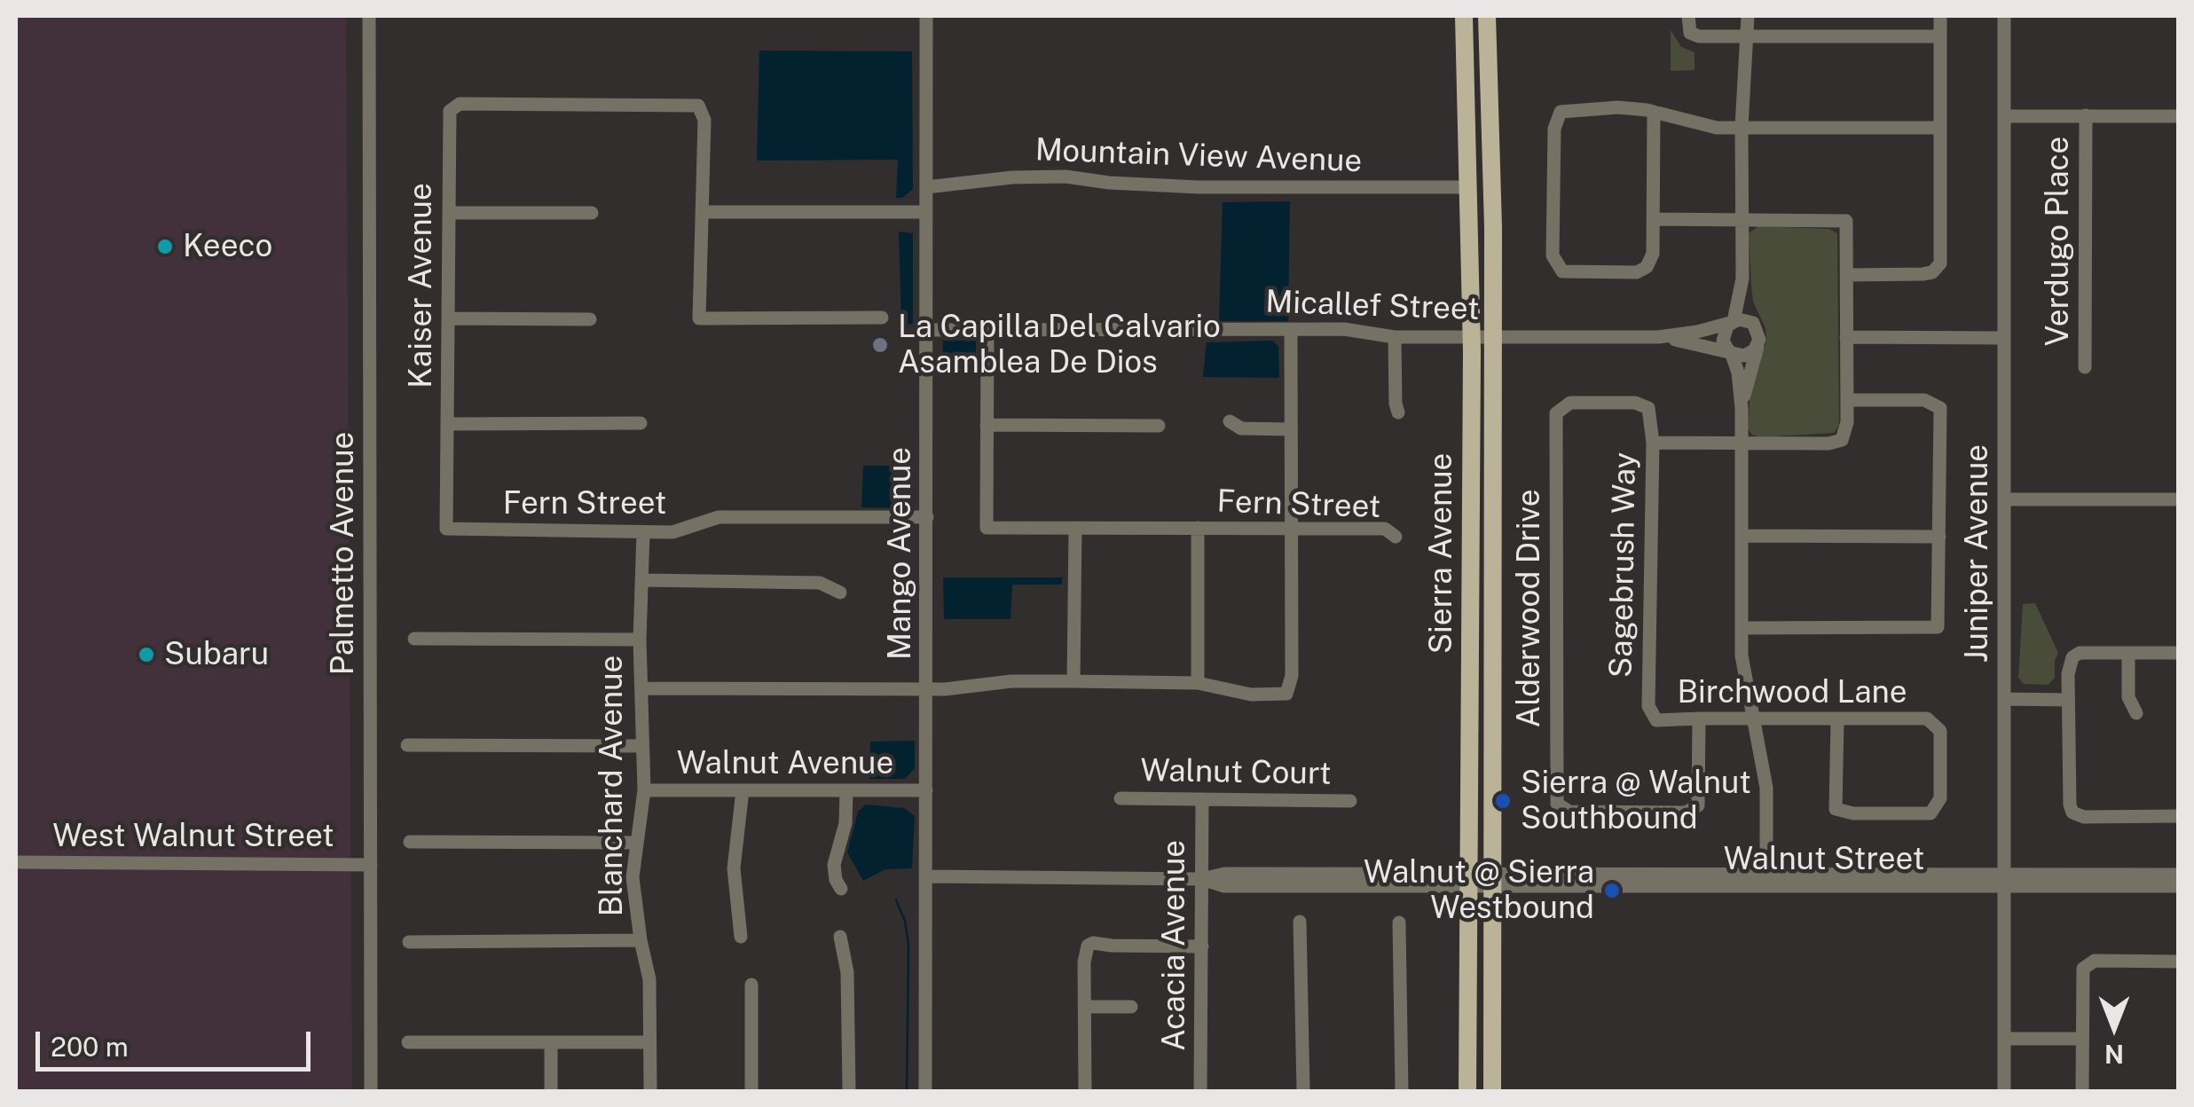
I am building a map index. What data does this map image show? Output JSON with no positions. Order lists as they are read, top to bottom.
{
  "streets": {
    "main road": ["Sierra Avenue"],
    "street": [
      "Mountain View Avenue",
      "Verdugo Place",
      "Kaiser Avenue",
      "Micallef Street",
      "Fern Street",
      "Palmetto Avenue",
      "Mango Avenue",
      "Juniper Avenue",
      "Sagebrush Way",
      "Alderwood Drive",
      "Birchwood Lane",
      "Walnut Avenue",
      "Walnut Court",
      "Blanchard Avenue",
      "West Walnut Street",
      "Walnut Street",
      "Acacia Avenue"
    ]
  },
  "crossings": [
    ["Mountain View Avenue", "Mango Avenue"],
    ["Mountain View Avenue", "Sierra Avenue"],
    ["Kaiser Avenue", "Fern Street"],
    ["Micallef Street", "Mango Avenue"],
    ["Micallef Street", "Sierra Avenue"],
    ["Fern Street", "Mango Avenue"],
    ["Fern Street", "Blanchard Avenue"],
    ["Palmetto Avenue", "West Walnut Street"],
    ["Mango Avenue", "Walnut Avenue"],
    ["Mango Avenue", "Walnut Street"],
    ["Sierra Avenue", "Walnut Street"],
    ["Juniper Avenue", "Walnut Street"],
    ["Sagebrush Way", "Alderwood Drive"],
    ["Sagebrush Way", "Birchwood Lane"],
    ["Alderwood Drive", "Birchwood Lane"],
    ["Walnut Avenue", "Blanchard Avenue"],
    ["Walnut Court", "Acacia Avenue"],
    ["Walnut Street", "Acacia Avenue"]
  ],
  "places": [
    "Keeco",
    "La Capilla Del Calvario Asamblea De Dios",
    "Subaru",
    "Sierra @ Walnut Southbound",
    "Walnut @ Sierra Westbound"
  ],
  "scale_bar": "200 m",
  "north": "bottom"
}
